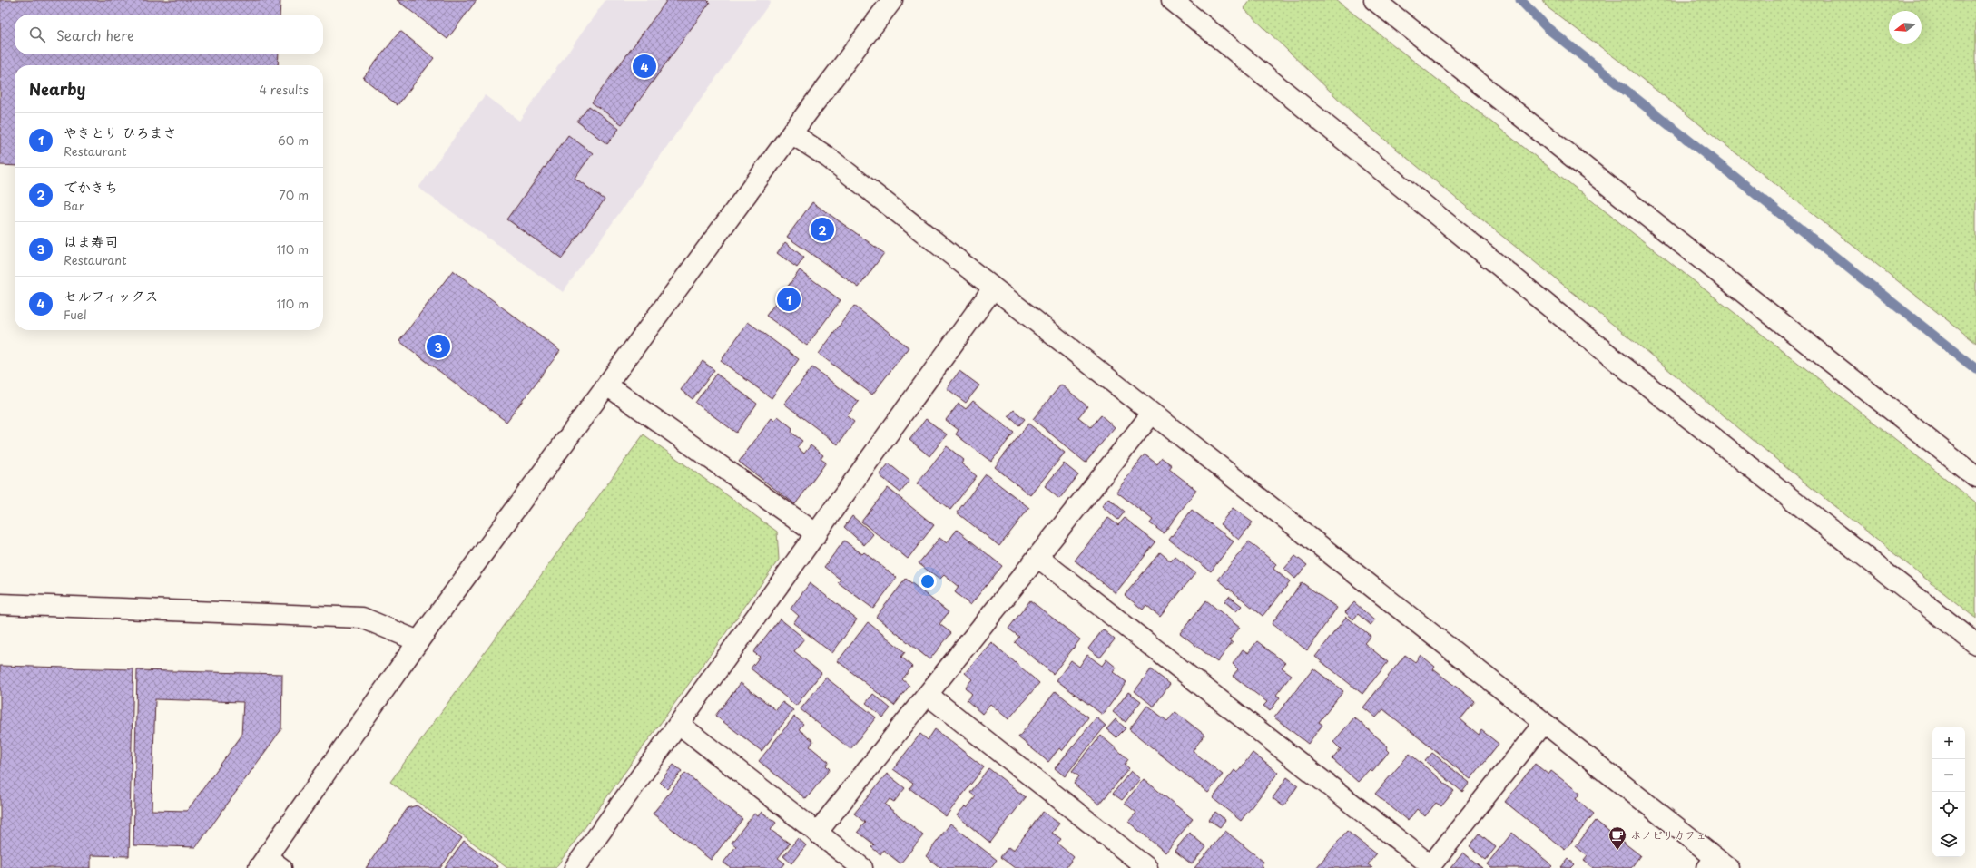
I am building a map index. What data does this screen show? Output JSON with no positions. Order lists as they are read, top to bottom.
{
  "places": {
    "cafe": ["ホノビリカフェ"]
  },
  "north": "left",
  "page": {
    "search": "Search here",
    "pins": [
      "4",
      "2",
      "1",
      "3"
    ],
    "heading": ["Nearby", "4 results"],
    "list": [
      {
        "mark": "1",
        "name": "やきとり ひろまさ",
        "note": "Restaurant",
        "value": "60 m"
      },
      {
        "mark": "2",
        "name": "でかきち",
        "note": "Bar",
        "value": "70 m"
      },
      {
        "mark": "3",
        "name": "はま寿司",
        "note": "Restaurant",
        "value": "110 m"
      },
      {
        "mark": "4",
        "name": "セルフィックス",
        "note": "Fuel",
        "value": "110 m"
      }
    ],
    "map_buttons": ["+", "−"]
  }
}
